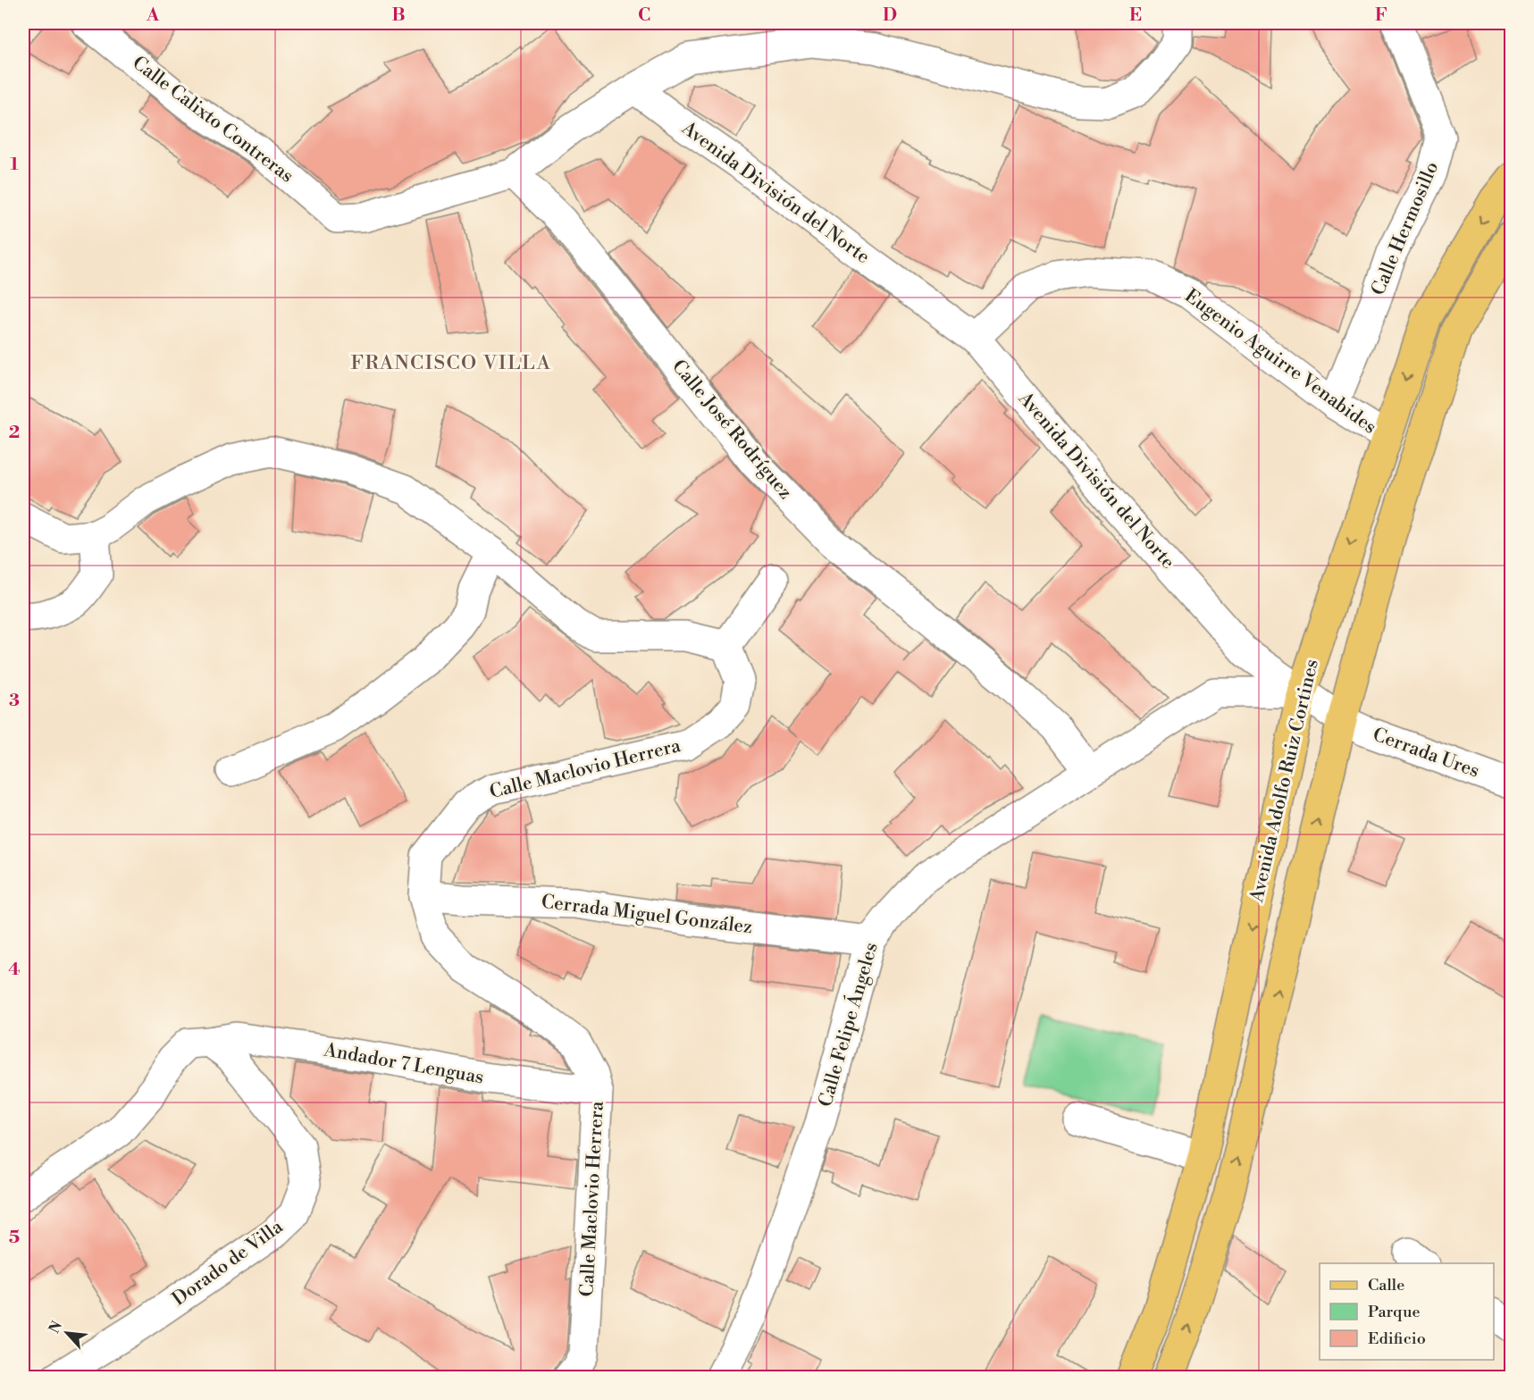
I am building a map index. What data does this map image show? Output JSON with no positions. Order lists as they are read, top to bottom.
{
  "streets": {
    "main road": ["Avenida Adolfo Ruiz Cortines"],
    "street": [
      "Calle Calixto Contreras",
      "Avenida División del Norte",
      "Calle Hermosillo",
      "Eugenio Aguirre Venabides",
      "Calle José Rodríguez",
      "Cerrada Ures",
      "Calle Maclovio Herrera",
      "Cerrada Miguel González",
      "Calle Felipe Ángeles",
      "Andador 7 Lenguas",
      "Dorado de Villa"
    ]
  },
  "crossings": [
    ["Calle Calixto Contreras", "Calle José Rodríguez"],
    ["Avenida División del Norte", "Eugenio Aguirre Venabides"],
    ["Avenida División del Norte", "Cerrada Ures"],
    ["Avenida División del Norte", "Avenida Adolfo Ruiz Cortines"],
    ["Avenida División del Norte", "Calle Felipe Ángeles"],
    ["Calle Hermosillo", "Eugenio Aguirre Venabides"],
    ["Eugenio Aguirre Venabides", "Avenida Adolfo Ruiz Cortines"],
    ["Calle José Rodríguez", "Calle Felipe Ángeles"],
    ["Calle Maclovio Herrera", "Cerrada Miguel González"],
    ["Calle Maclovio Herrera", "Andador 7 Lenguas"],
    ["Avenida Adolfo Ruiz Cortines", "Calle Felipe Ángeles"],
    ["Cerrada Miguel González", "Calle Felipe Ángeles"],
    ["Andador 7 Lenguas", "Dorado de Villa"]
  ],
  "districts": ["FRANCISCO VILLA"],
  "legend": ["Calle", "Parque", "Edificio"],
  "north": "top left",
  "grid": {
    "columns": [
      "A",
      "B",
      "C",
      "D",
      "E",
      "F"
    ],
    "rows": [
      "1",
      "2",
      "3",
      "4",
      "5"
    ]
  }
}
